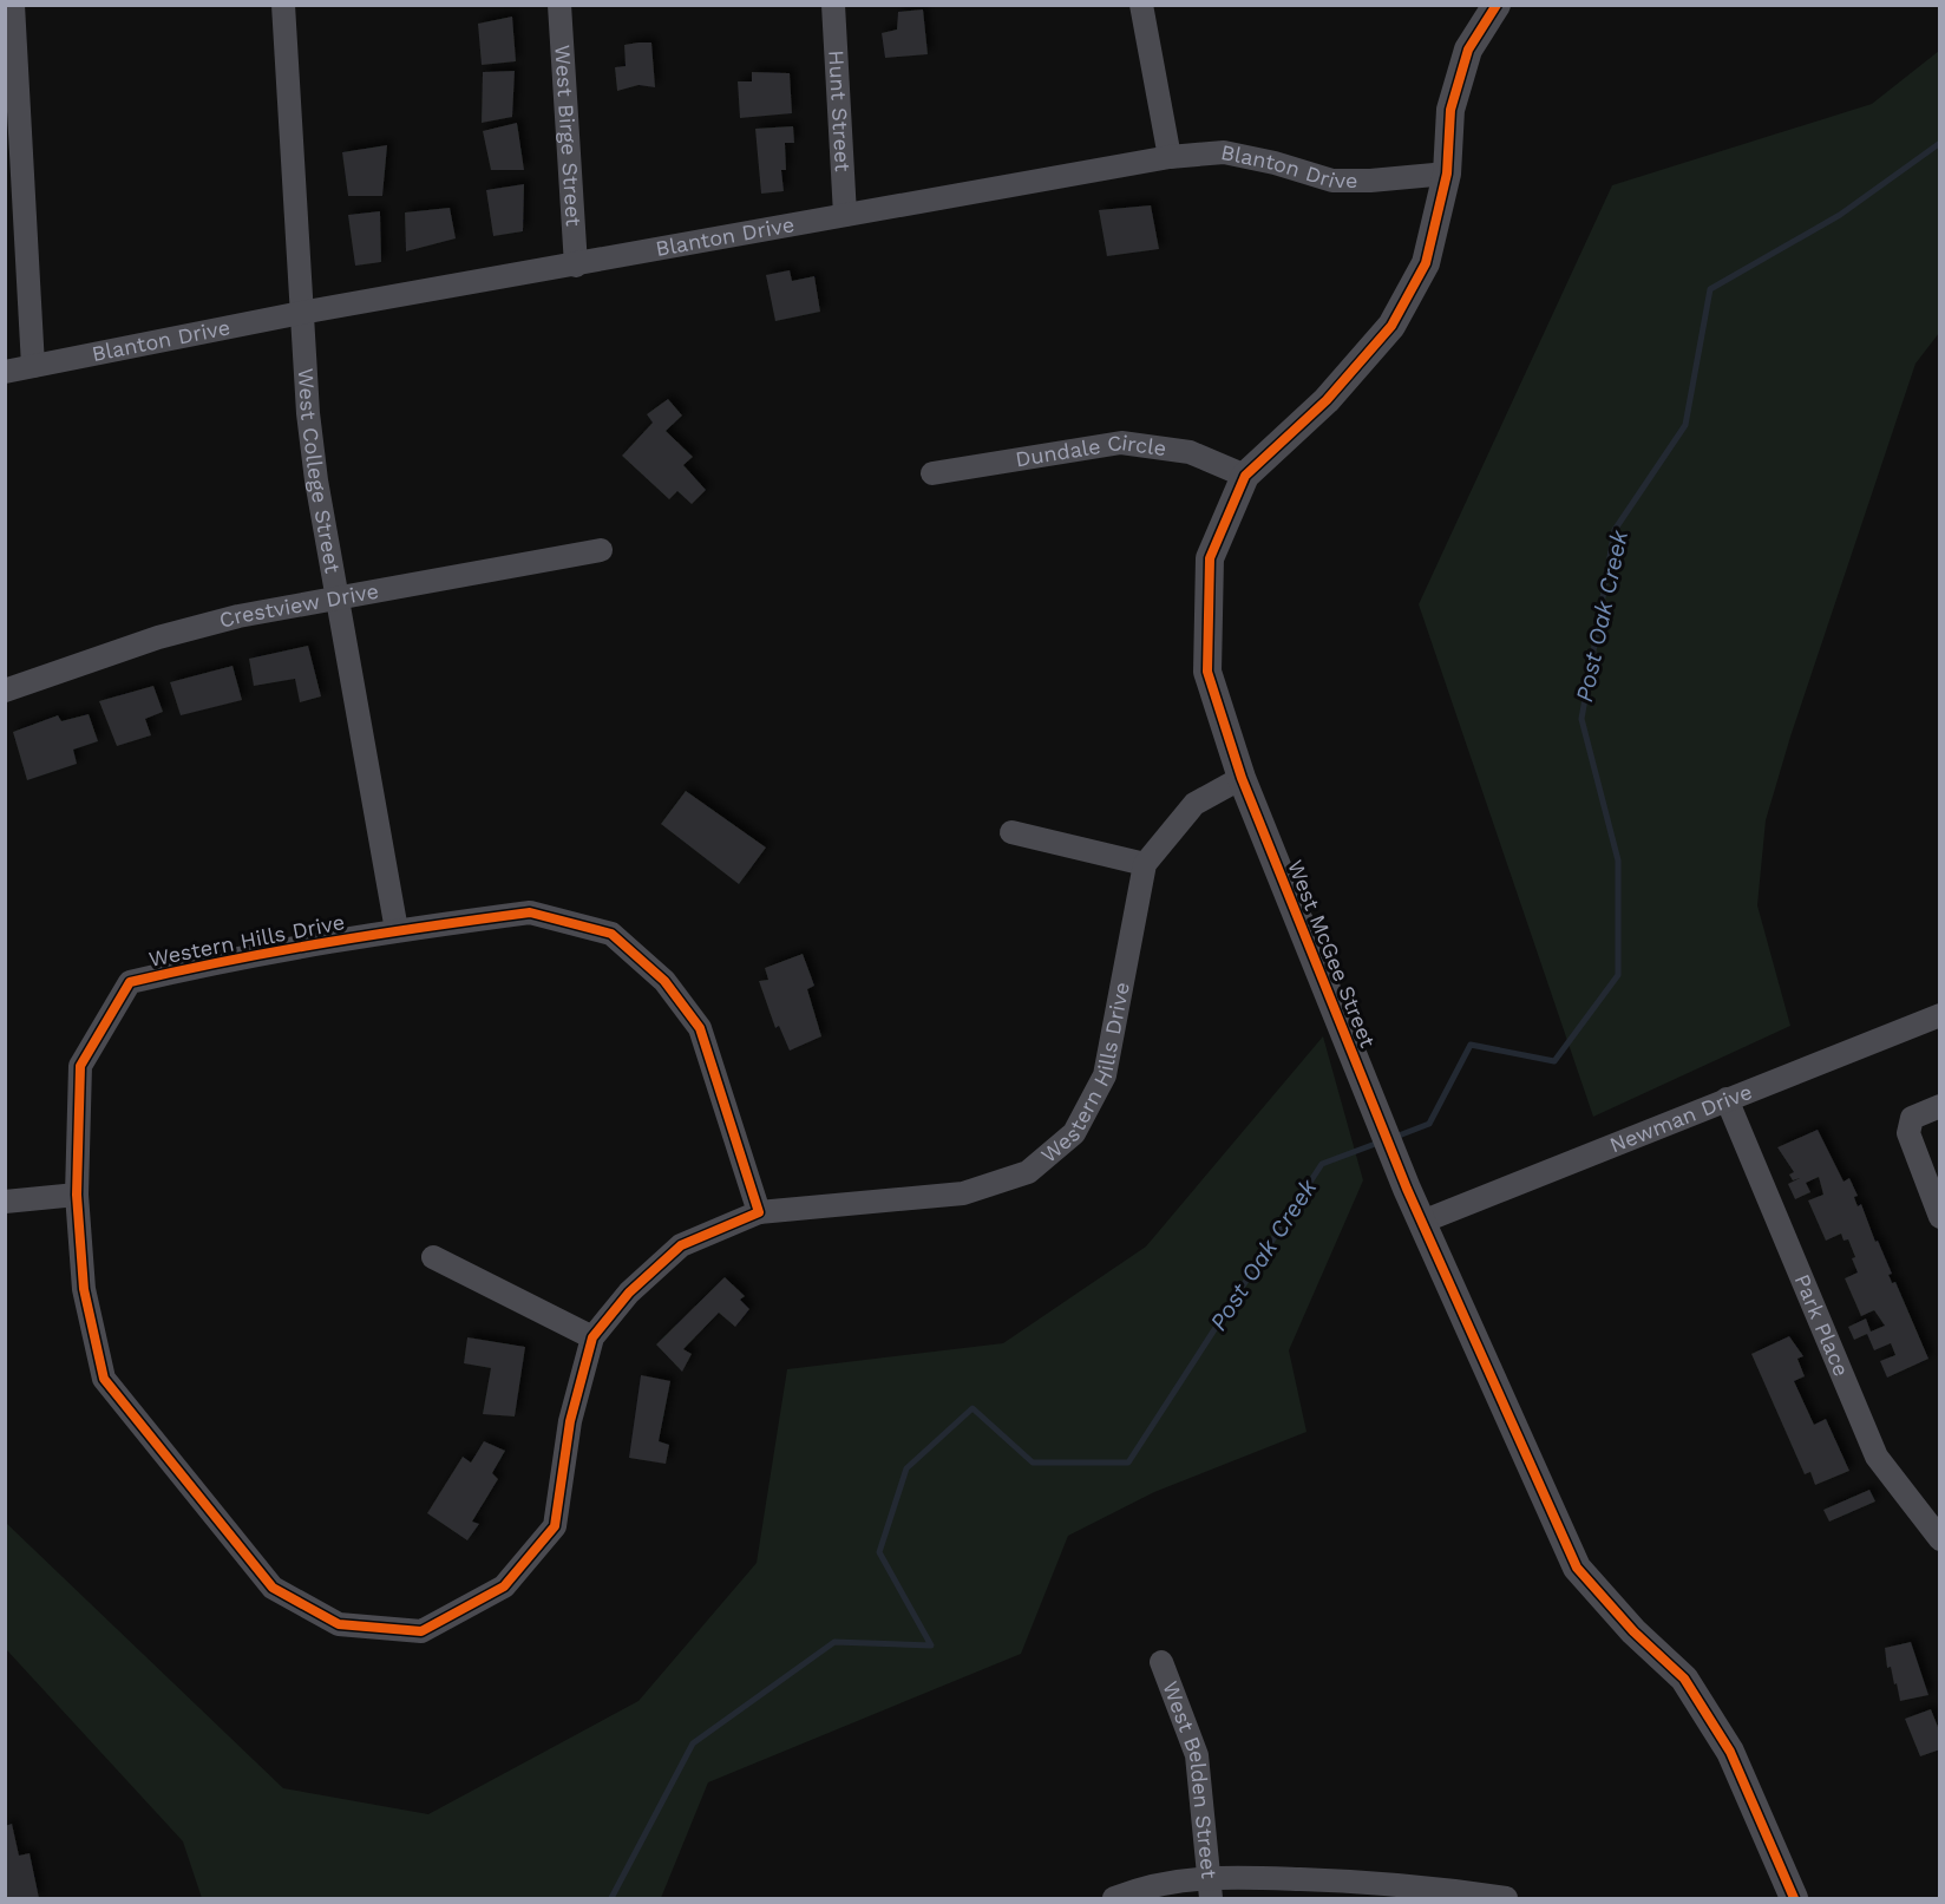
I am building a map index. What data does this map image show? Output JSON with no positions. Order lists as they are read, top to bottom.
{
  "streets": {
    "street": [
      "Hunt Street",
      "West Birge Street",
      "Blanton Drive",
      "Dundale Circle",
      "West College Street",
      "Crestview Drive",
      "Western Hills Drive",
      "West McGee Street",
      "Newman Drive",
      "Park Place",
      "West Belden Street"
    ]
  },
  "crossings": [
    ["Hunt Street", "Blanton Drive"],
    ["West Birge Street", "Blanton Drive"],
    ["Blanton Drive", "West College Street"],
    ["Blanton Drive", "West McGee Street"],
    ["Dundale Circle", "West McGee Street"],
    ["West College Street", "Crestview Drive"],
    ["West College Street", "Western Hills Drive"],
    ["Western Hills Drive", "West McGee Street"],
    ["West McGee Street", "Newman Drive"],
    ["Newman Drive", "Park Place"]
  ],
  "water": ["Post Oak Creek"]
}
